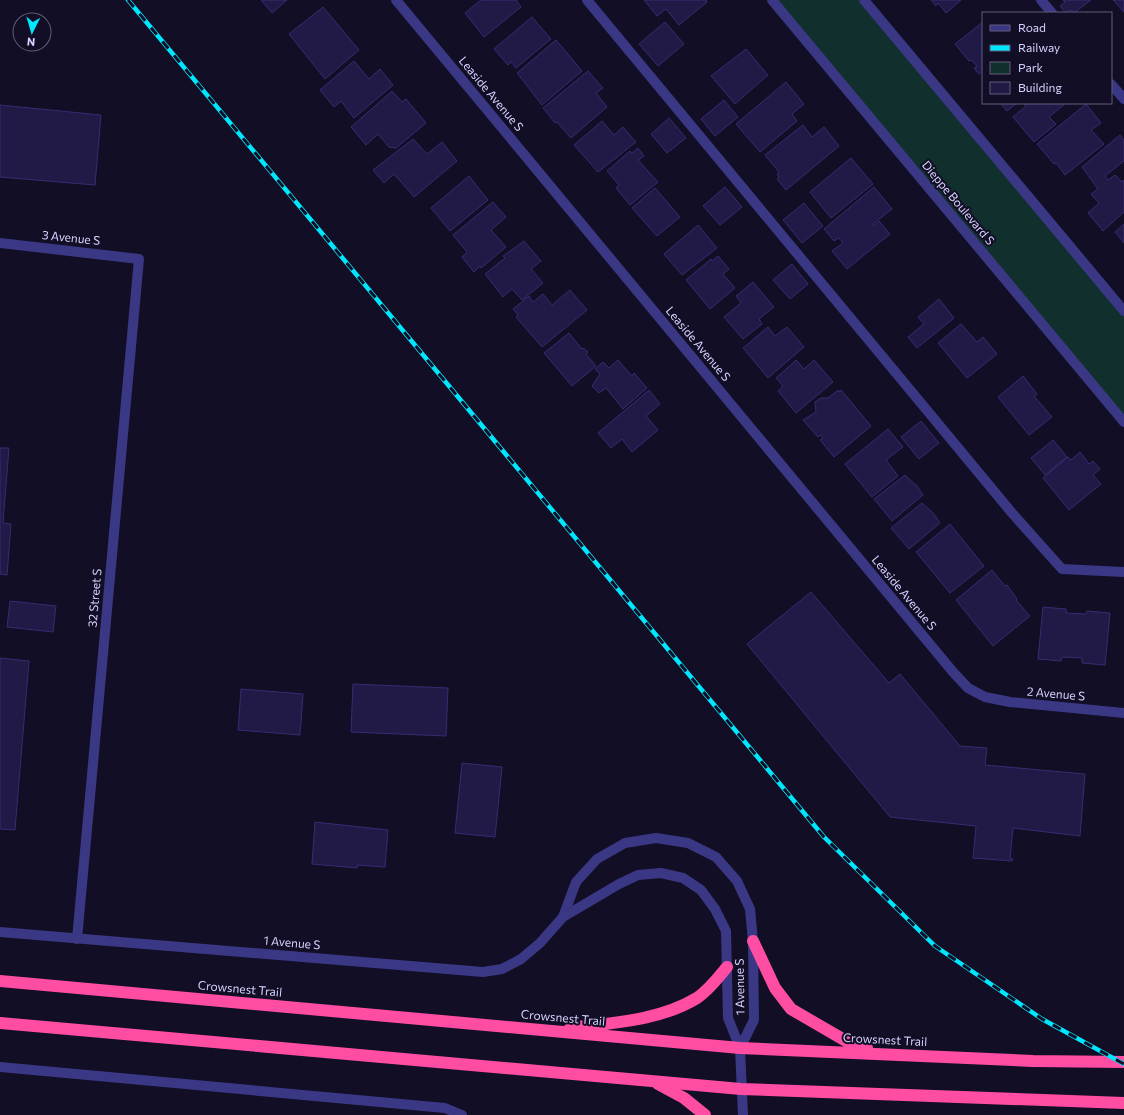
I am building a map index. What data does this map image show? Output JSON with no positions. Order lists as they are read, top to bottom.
{
  "streets": {
    "highway": ["Crowsnest Trail"],
    "street": [
      "Leaside Avenue S",
      "Dieppe Boulevard S",
      "3 Avenue S",
      "32 Street S",
      "2 Avenue S",
      "1 Avenue S"
    ]
  },
  "crossings": [
    ["Leaside Avenue S", "2 Avenue S"],
    ["3 Avenue S", "32 Street S"],
    ["32 Street S", "1 Avenue S"],
    ["1 Avenue S", "Crowsnest Trail"]
  ],
  "legend": [
    "Road",
    "Railway",
    "Park",
    "Building"
  ],
  "north": "bottom"
}
